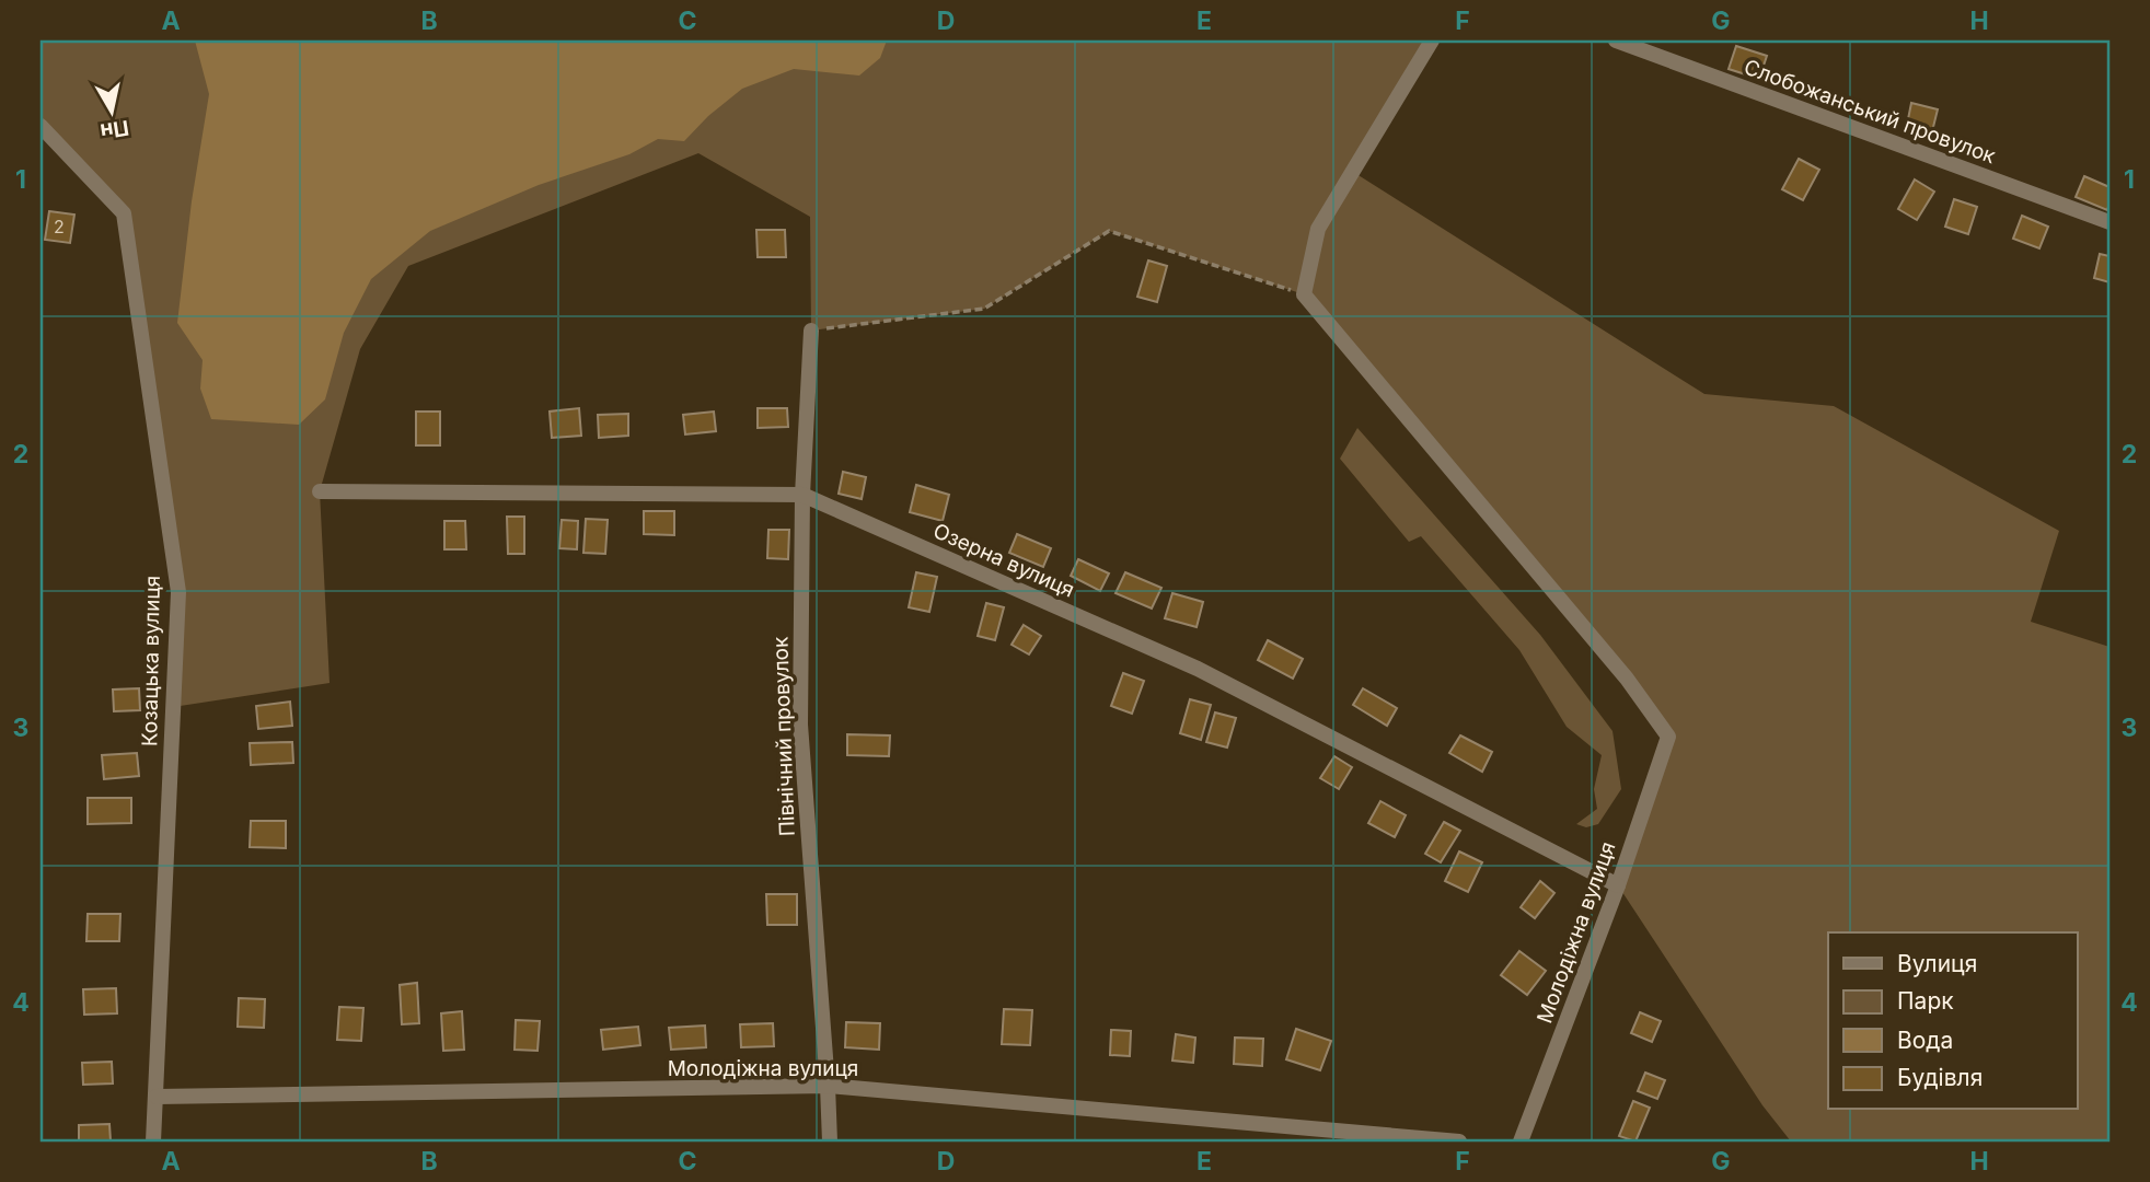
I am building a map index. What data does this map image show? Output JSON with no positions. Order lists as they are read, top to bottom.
{
  "streets": {
    "street": [
      "Слобожанський провулок",
      "Озерна вулиця",
      "Козацька вулиця",
      "Північний провулок",
      "Молодіжна вулиця"
    ]
  },
  "crossings": [
    ["Озерна вулиця", "Північний провулок"],
    ["Озерна вулиця", "Молодіжна вулиця"],
    ["Козацька вулиця", "Молодіжна вулиця"],
    ["Північний провулок", "Молодіжна вулиця"]
  ],
  "house_numbers": ["2"],
  "legend": [
    "Вулиця",
    "Парк",
    "Вода",
    "Будівля"
  ],
  "north": "bottom",
  "grid": {
    "columns": [
      "A",
      "B",
      "C",
      "D",
      "E",
      "F",
      "G",
      "H"
    ],
    "rows": [
      "1",
      "2",
      "3",
      "4"
    ]
  }
}
